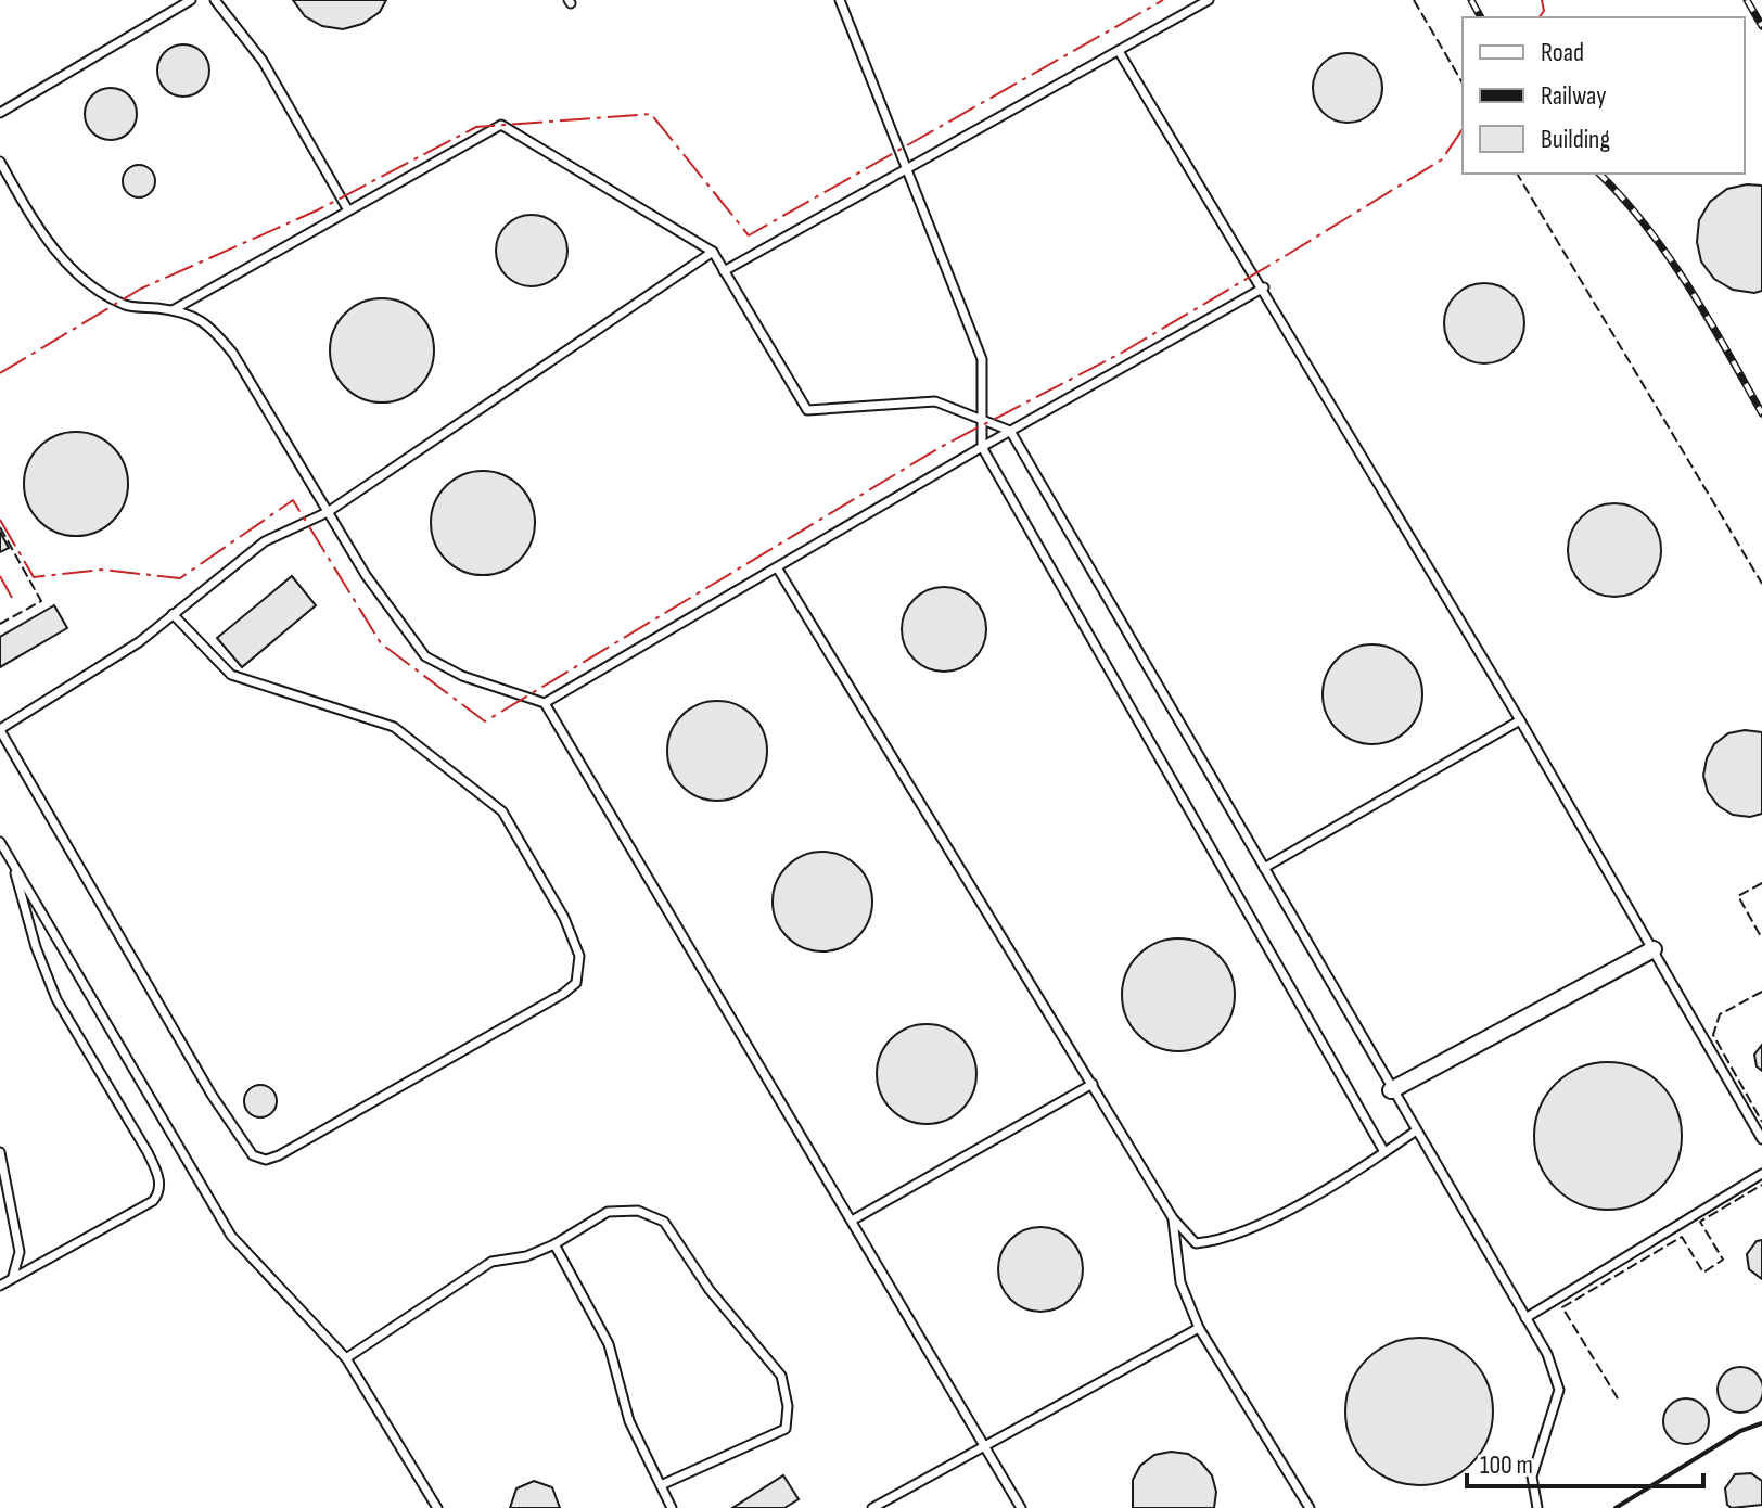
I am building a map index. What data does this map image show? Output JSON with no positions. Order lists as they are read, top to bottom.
{
  "legend": ["Road", "Railway", "Building"],
  "scale_bar": "100 m"
}
